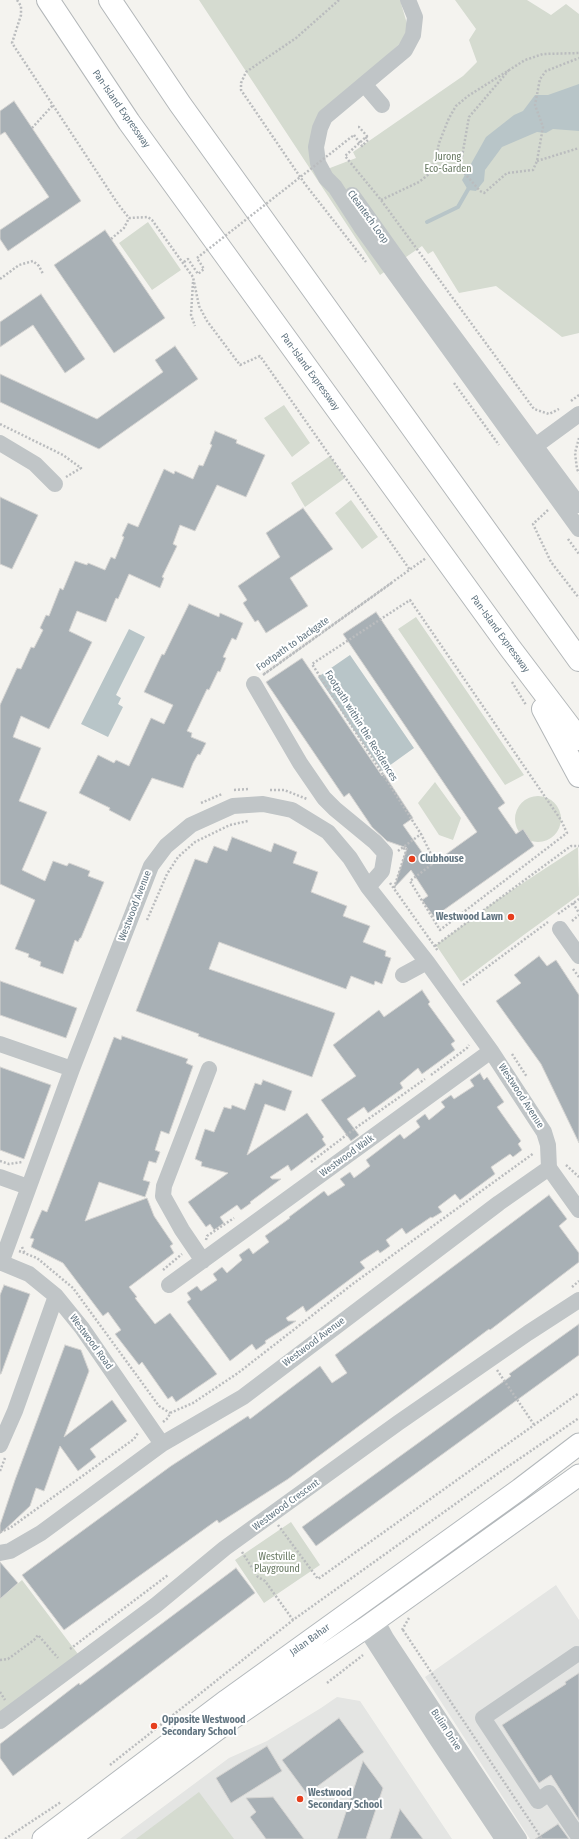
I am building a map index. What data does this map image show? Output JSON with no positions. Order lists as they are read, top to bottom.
{
  "streets": {
    "highway": ["Pan-Island Expressway"],
    "main road": ["Jalan Bahar"],
    "street": [
      "Cleantech Loop",
      "Westwood Avenue",
      "Westwood Walk",
      "Westwood Road",
      "Westwood Crescent",
      "Bulim Drive"
    ],
    "path": ["Footpath to backgate", "Footpath within the Residences"]
  },
  "crossings": [
    ["Westwood Avenue", "Westwood Walk"],
    ["Westwood Avenue", "Westwood Road"],
    ["Jalan Bahar", "Bulim Drive"]
  ],
  "parks": ["Jurong Eco-Garden", "Westville Playground"],
  "places": [
    "Clubhouse",
    "Westwood Lawn",
    "Opposite Westwood Secondary School",
    "Westwood Secondary School"
  ]
}
